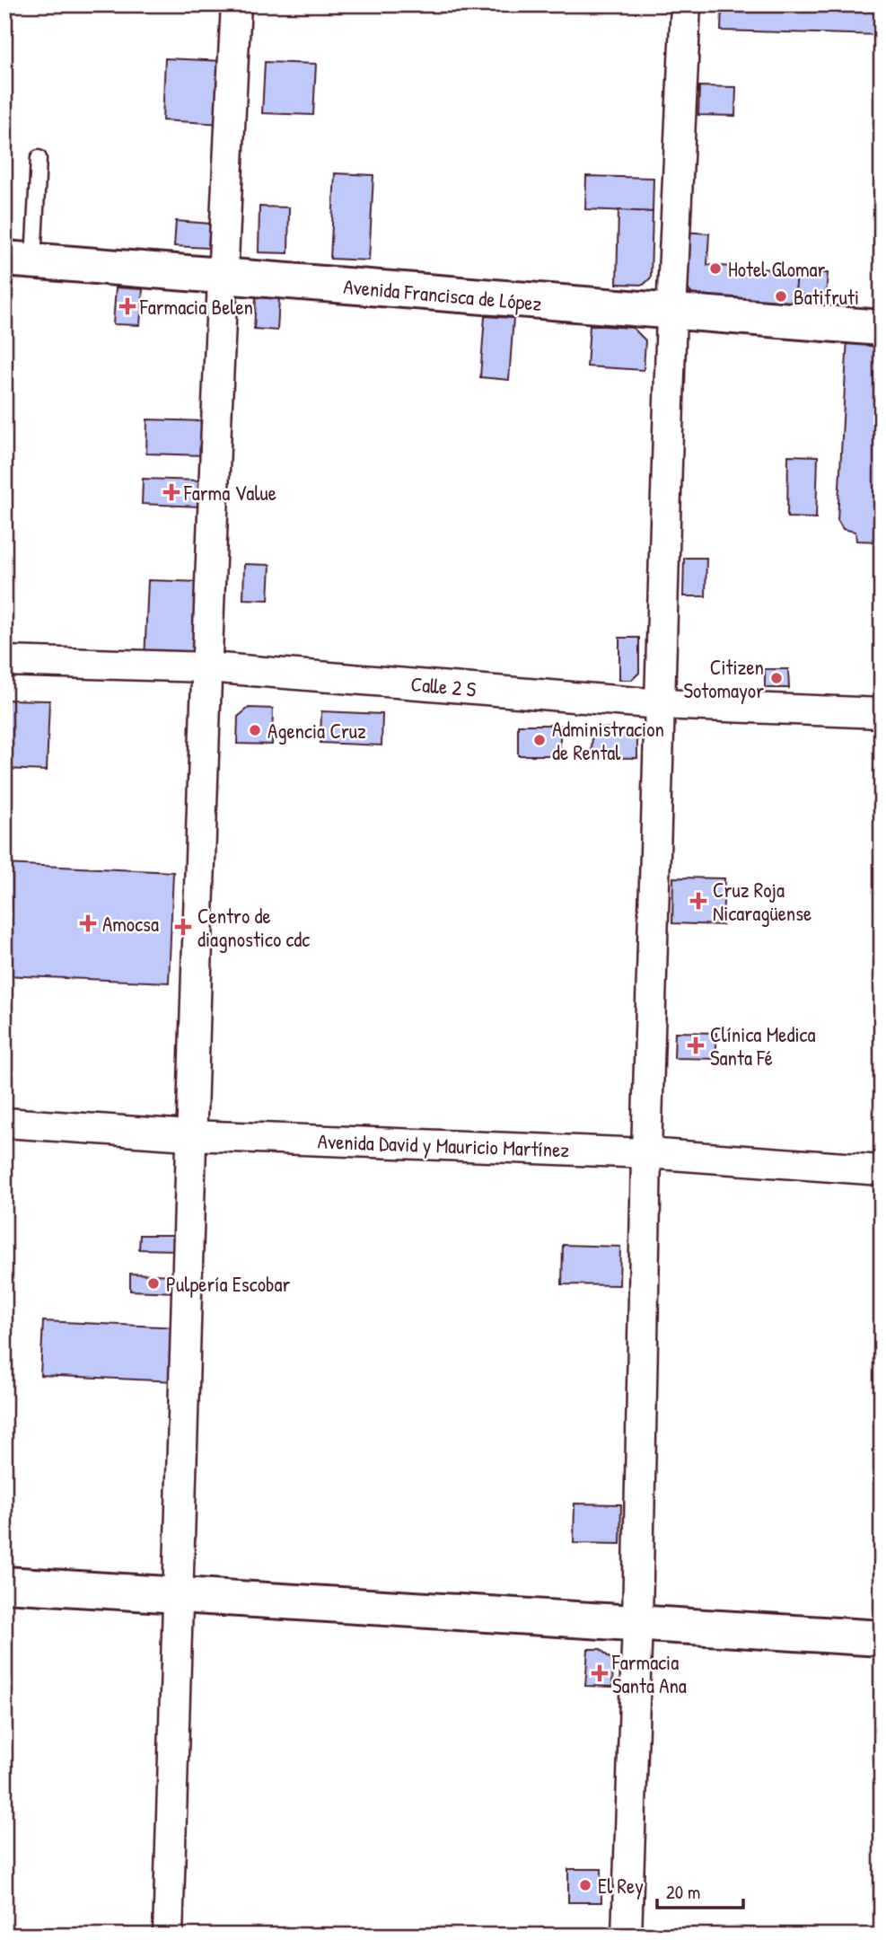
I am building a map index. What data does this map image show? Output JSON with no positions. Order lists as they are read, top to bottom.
{
  "streets": {
    "street": ["Avenida Francisca de López", "Calle 2 S", "Avenida David y Mauricio Martínez"]
  },
  "places": {
    "other": [
      "Hotel Glomar",
      "Batifruti",
      "Citizen Sotomayor",
      "Agencia Cruz",
      "Administracion de Rental",
      "Pulpería Escobar",
      "El Rey"
    ],
    "health": [
      "Farmacia Belen",
      "Farma Value",
      "Cruz Roja Nicaragüense",
      "Amocsa",
      "Centro de diagnostico cdc",
      "Clínica Medica Santa Fé",
      "Farmacia Santa Ana"
    ]
  },
  "scale_bar": "20 m"
}
